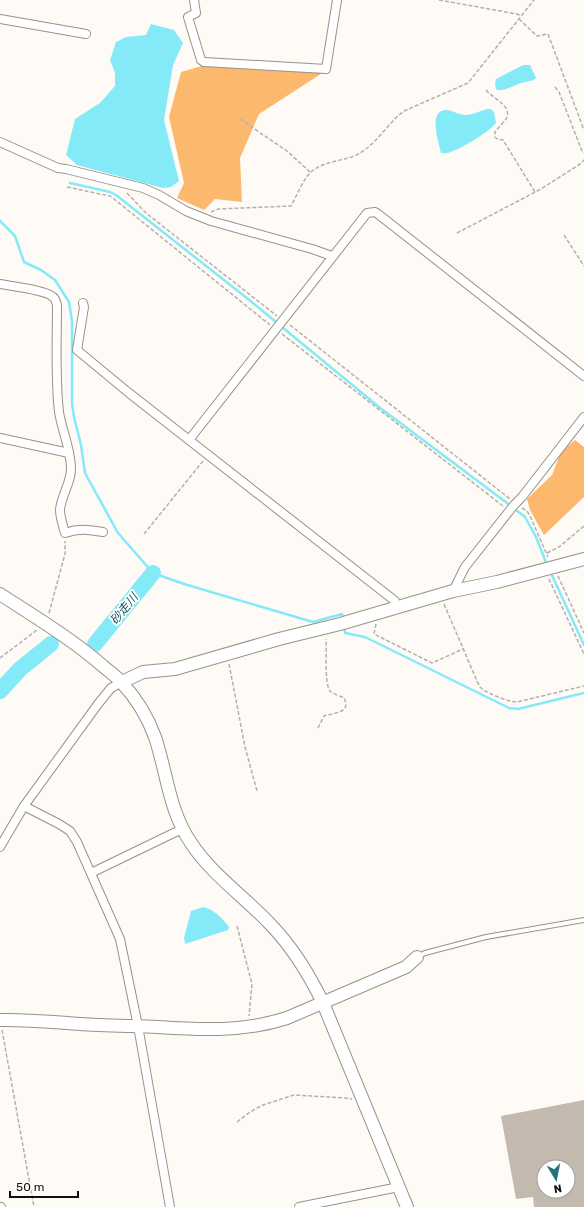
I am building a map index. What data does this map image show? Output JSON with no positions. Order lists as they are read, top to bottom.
{
  "water": ["砂走川"],
  "scale_bar": "50 m",
  "north": "bottom"
}
